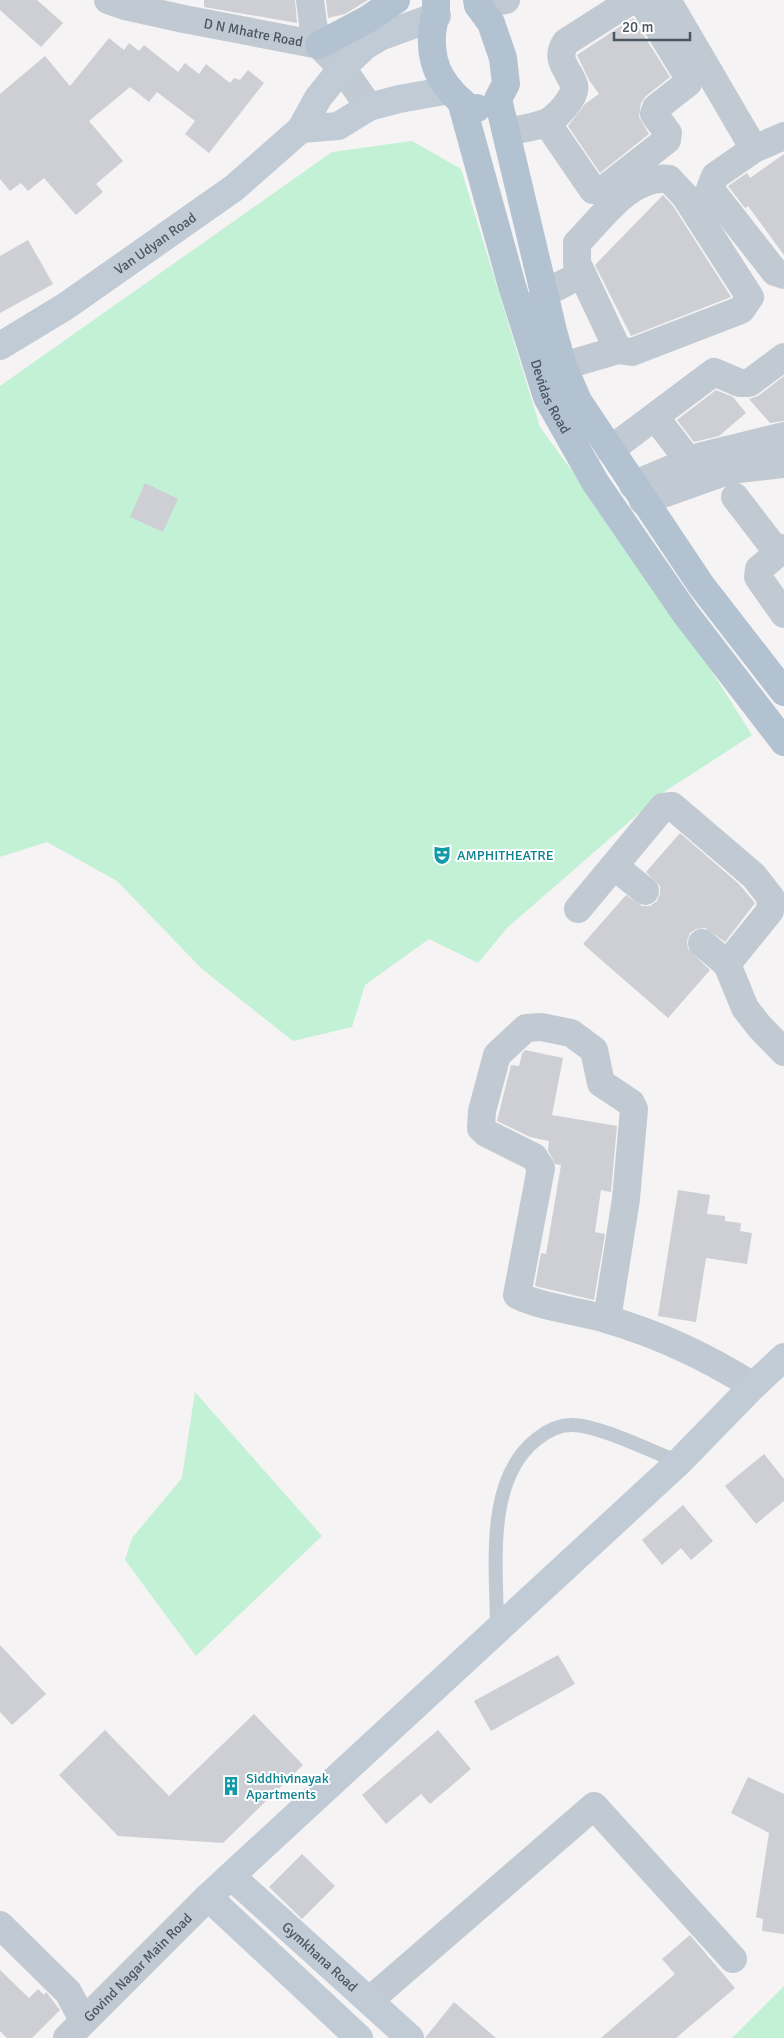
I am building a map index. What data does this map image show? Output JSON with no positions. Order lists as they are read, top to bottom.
{
  "streets": {
    "main road": ["Devidas Road"],
    "street": [
      "D N Mhatre Road",
      "Van Udyan Road",
      "Gymkhana Road",
      "Govind Nagar Main Road"
    ]
  },
  "crossings": [
    ["D N Mhatre Road", "Van Udyan Road"],
    ["Van Udyan Road", "Devidas Road"]
  ],
  "places": {
    "theatre": ["AMPHITHEATRE"],
    "building": ["Siddhivinayak Apartments"]
  },
  "scale_bar": "20 m"
}
